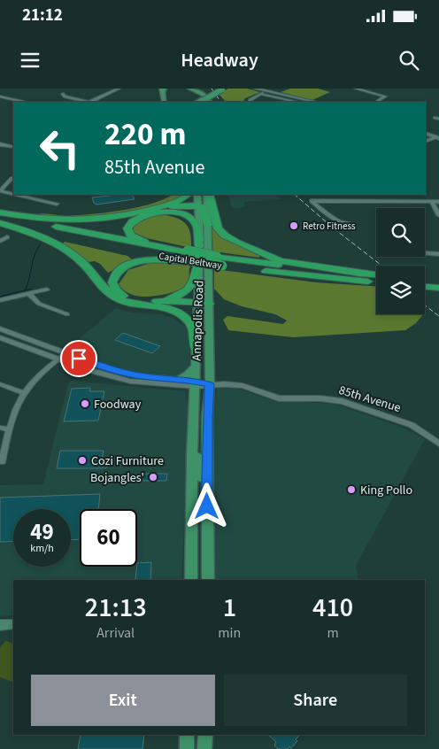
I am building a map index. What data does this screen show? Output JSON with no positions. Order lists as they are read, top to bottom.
{
  "streets": {
    "highway": ["Capital Beltway"],
    "main road": ["Annapolis Road"],
    "street": ["85th Avenue"]
  },
  "crossings": [
    ["Annapolis Road", "85th Avenue"]
  ],
  "places": [
    "Retro Fitness",
    "Foodway",
    "Cozi Furniture",
    "Bojangles'",
    "King Pollo"
  ],
  "page": {
    "status": "21:12",
    "header": "Headway",
    "turn": ["220 m", "85th Avenue"],
    "speed": "49 km/h",
    "limit": "60",
    "eta": [
      "21:13",
      "Arrival",
      "1",
      "min",
      "410",
      "m"
    ],
    "buttons": ["Exit", "Share"]
  }
}
